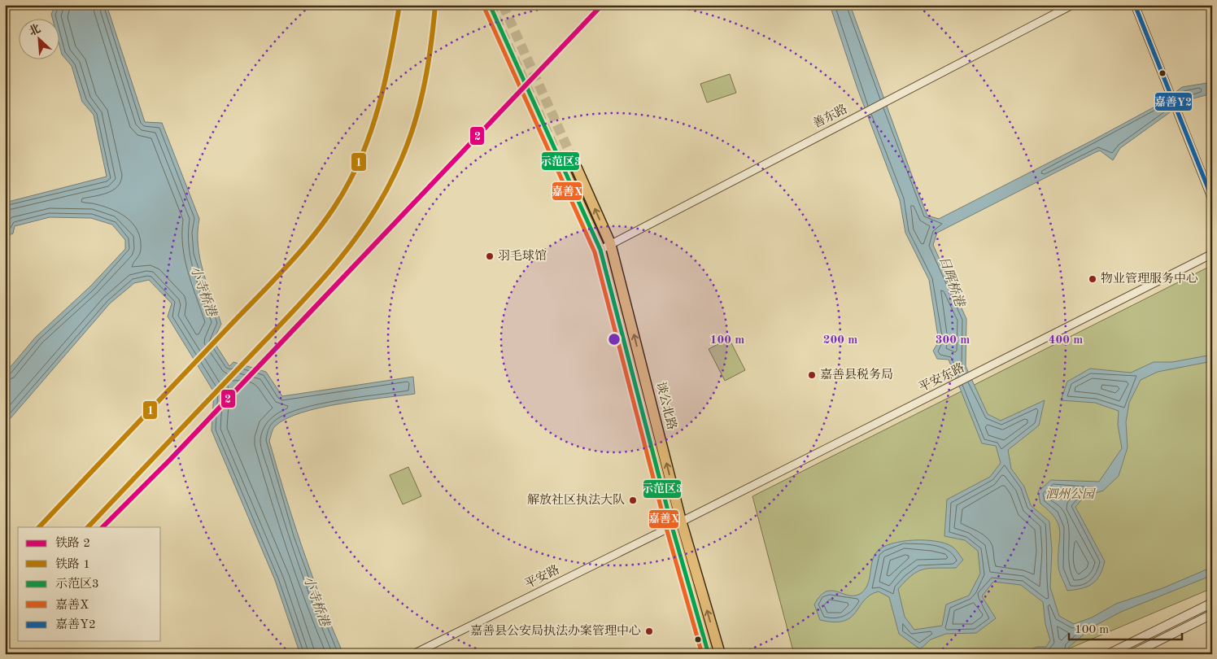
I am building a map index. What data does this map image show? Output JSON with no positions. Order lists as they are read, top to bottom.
{
  "streets": {
    "main road": ["谈公北路"],
    "street": ["善东路", "平安东路", "平安路"]
  },
  "crossings": [
    ["善东路", "谈公北路"],
    ["平安东路", "谈公北路"],
    ["平安东路", "平安路"],
    ["谈公北路", "平安路"]
  ],
  "water": ["日晖桥港", "小寺桥港"],
  "parks": ["泗州公园"],
  "places": [
    "羽毛球馆",
    "物业管理服务中心",
    "嘉善县税务局",
    "解放社区执法大队",
    "嘉善县公安局执法办案管理中心"
  ],
  "lines": [
    "rail line 2",
    "rail line 1",
    "transit line 示范区3",
    "transit line 嘉善Y2",
    "transit line 嘉善X"
  ],
  "legend": [
    "铁路 2",
    "铁路 1",
    "示范区3",
    "嘉善X",
    "嘉善Y2"
  ],
  "scale_bar": "100 m",
  "north": "top left",
  "rings": [
    "100 m",
    "200 m",
    "300 m",
    "400 m"
  ]
}
